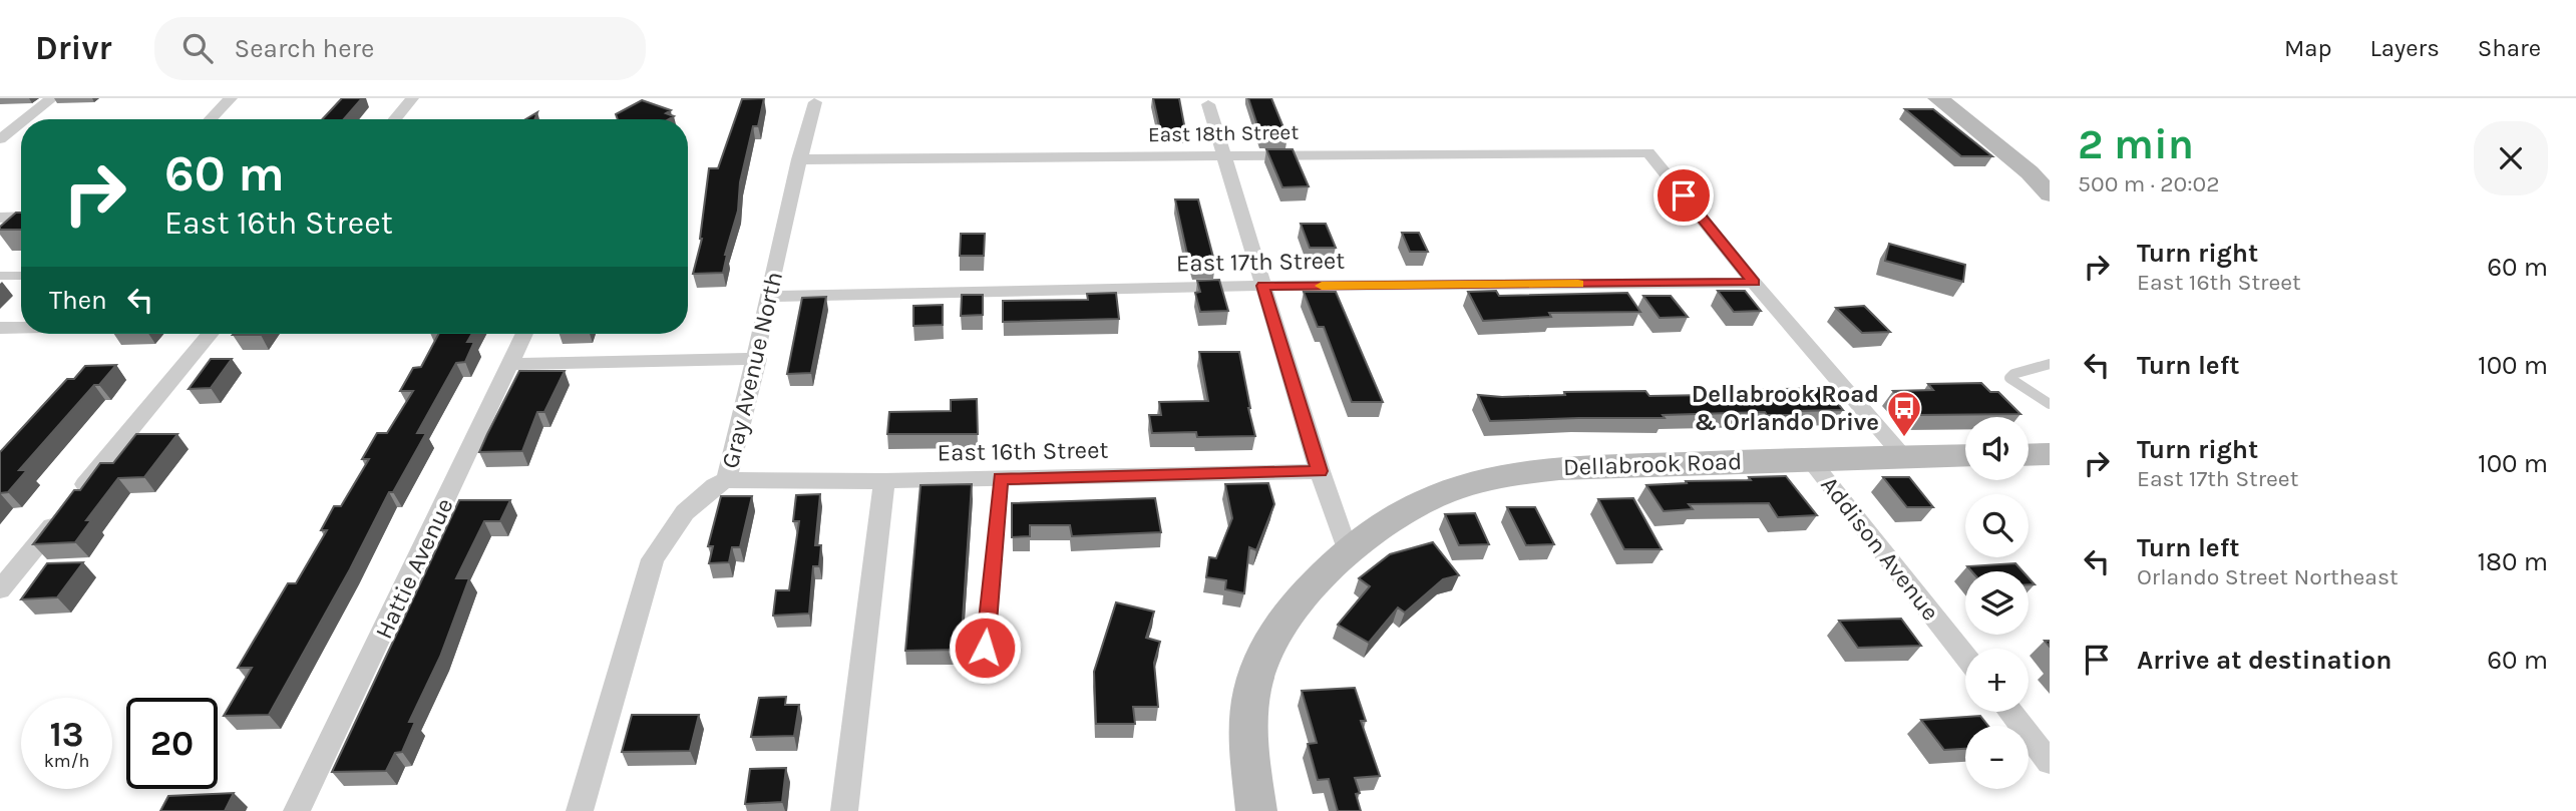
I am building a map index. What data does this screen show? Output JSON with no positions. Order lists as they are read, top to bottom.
{
  "streets": {
    "street": [
      "East 18th Street",
      "East 17th Street",
      "Gray Avenue North",
      "East 16th Street",
      "Dellabrook Road",
      "Addison Avenue",
      "Hattie Avenue"
    ]
  },
  "crossings": [
    ["East 18th Street", "East 17th Street"],
    ["East 18th Street", "Gray Avenue North"],
    ["East 17th Street", "Gray Avenue North"],
    ["Gray Avenue North", "East 16th Street"],
    ["Dellabrook Road", "Addison Avenue"]
  ],
  "places": {
    "bus stop": ["Dellabrook Road & Orlando Drive"]
  },
  "page": {
    "header": "Drivr",
    "search": "Search here",
    "nav": ["Map", "Layers", "Share"],
    "heading": ["2 min", "500 m · 20:02"],
    "turn": ["60 m", "East 16th Street"],
    "list": [
      {
        "name": "Turn right",
        "note": "East 16th Street",
        "value": "60 m"
      },
      {
        "name": "Turn left",
        "value": "100 m"
      },
      {
        "name": "Turn right",
        "note": "East 17th Street",
        "value": "100 m"
      },
      {
        "name": "Turn left",
        "note": "Orlando Street Northeast",
        "value": "180 m"
      },
      {
        "name": "Arrive at destination",
        "value": "60 m"
      }
    ],
    "then": "Then",
    "map_buttons": ["+", "−"],
    "speed": "13 km/h",
    "limit": "20"
  }
}
